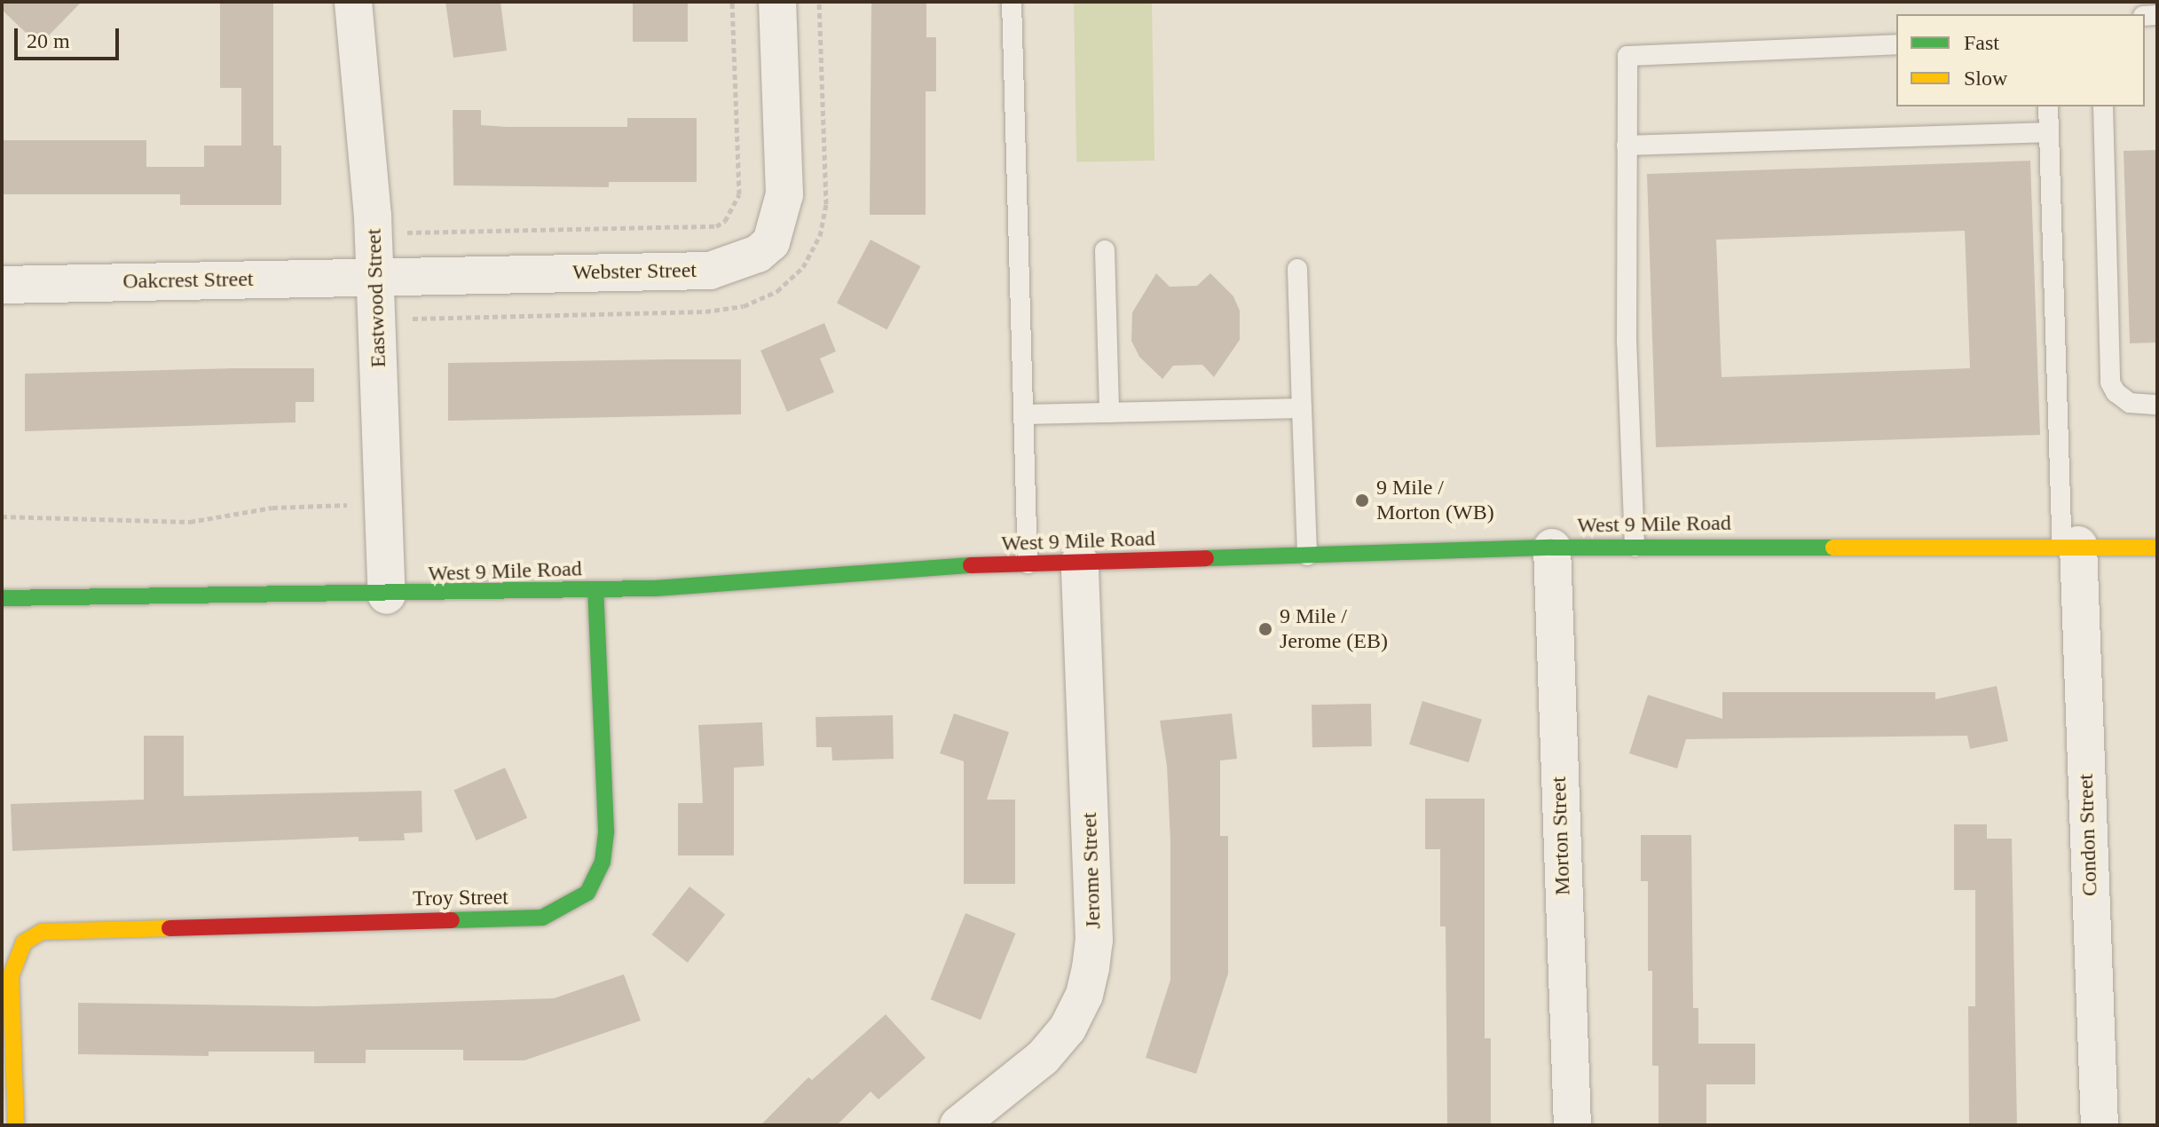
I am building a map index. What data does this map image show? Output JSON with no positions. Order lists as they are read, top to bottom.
{
  "streets": {
    "main road": ["West 9 Mile Road", "Troy Street"],
    "street": [
      "Webster Street",
      "Oakcrest Street",
      "Eastwood Street",
      "Condon Street",
      "Morton Street",
      "Jerome Street"
    ]
  },
  "crossings": [
    ["Webster Street", "Oakcrest Street"],
    ["Webster Street", "Eastwood Street"],
    ["Oakcrest Street", "Eastwood Street"],
    ["Eastwood Street", "West 9 Mile Road"],
    ["West 9 Mile Road", "Condon Street"],
    ["West 9 Mile Road", "Morton Street"],
    ["West 9 Mile Road", "Jerome Street"],
    ["West 9 Mile Road", "Troy Street"]
  ],
  "places": ["9 Mile / Morton (WB)", "9 Mile / Jerome (EB)"],
  "legend": ["Fast", "Slow"],
  "scale_bar": "20 m"
}
